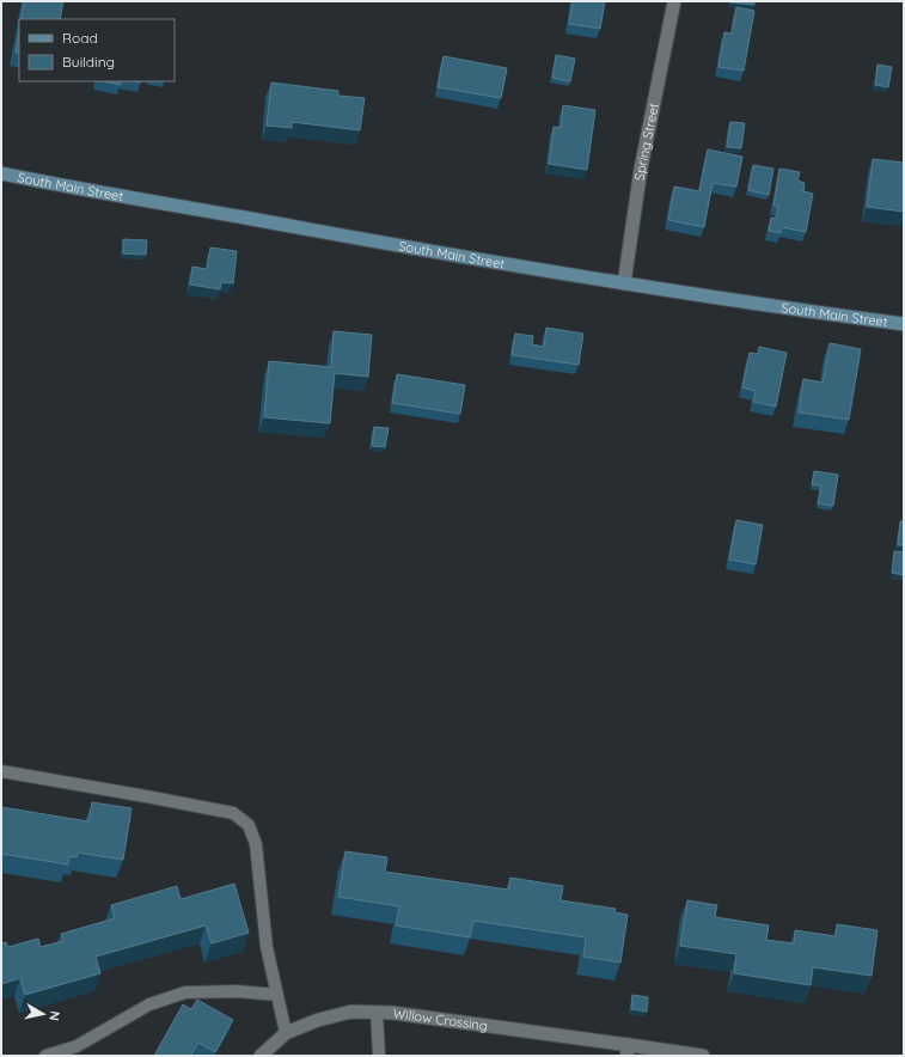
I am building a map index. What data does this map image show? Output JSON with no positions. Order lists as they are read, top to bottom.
{
  "streets": {
    "main road": ["South Main Street"],
    "street": ["Spring Street", "Willow Crossing"]
  },
  "crossings": [
    ["Spring Street", "South Main Street"]
  ],
  "legend": ["Road", "Building"],
  "north": "right"
}
